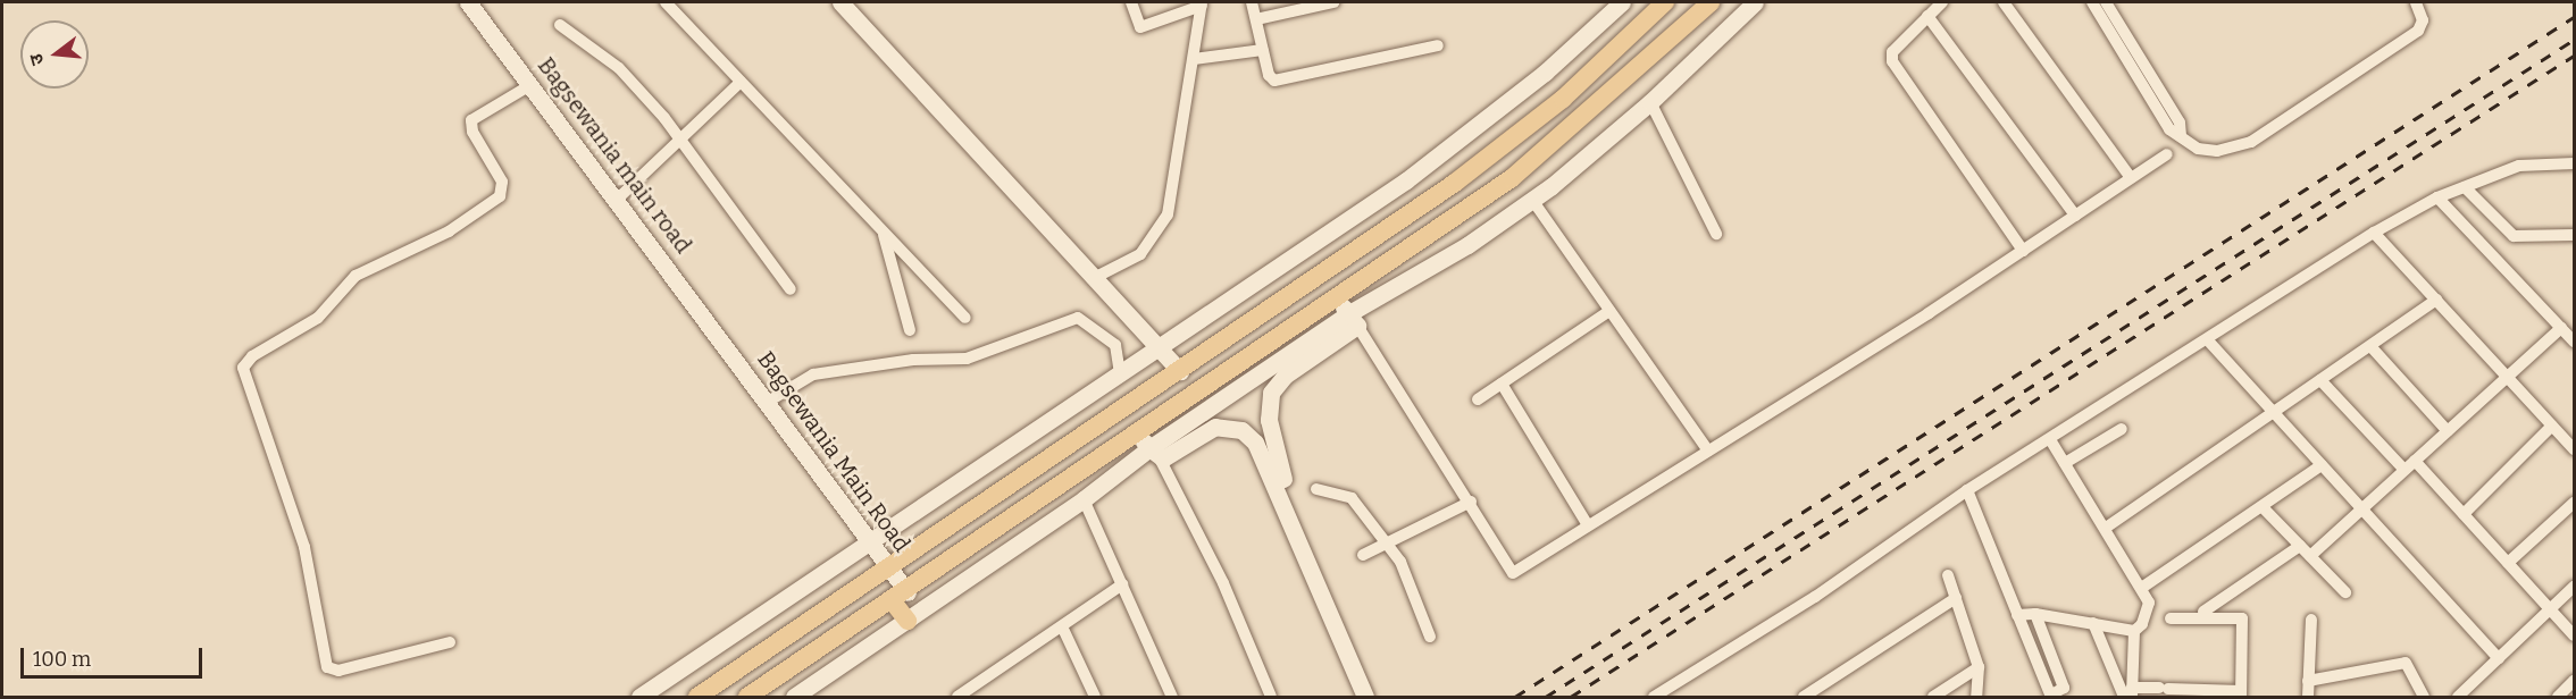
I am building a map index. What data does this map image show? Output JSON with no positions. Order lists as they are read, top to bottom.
{
  "streets": {
    "street": ["Bagsewania main road", "Bagsewania Main Road"]
  },
  "crossings": [
    ["Bagsewania main road", "Bagsewania Main Road"]
  ],
  "scale_bar": "100 m",
  "north": "left"
}
